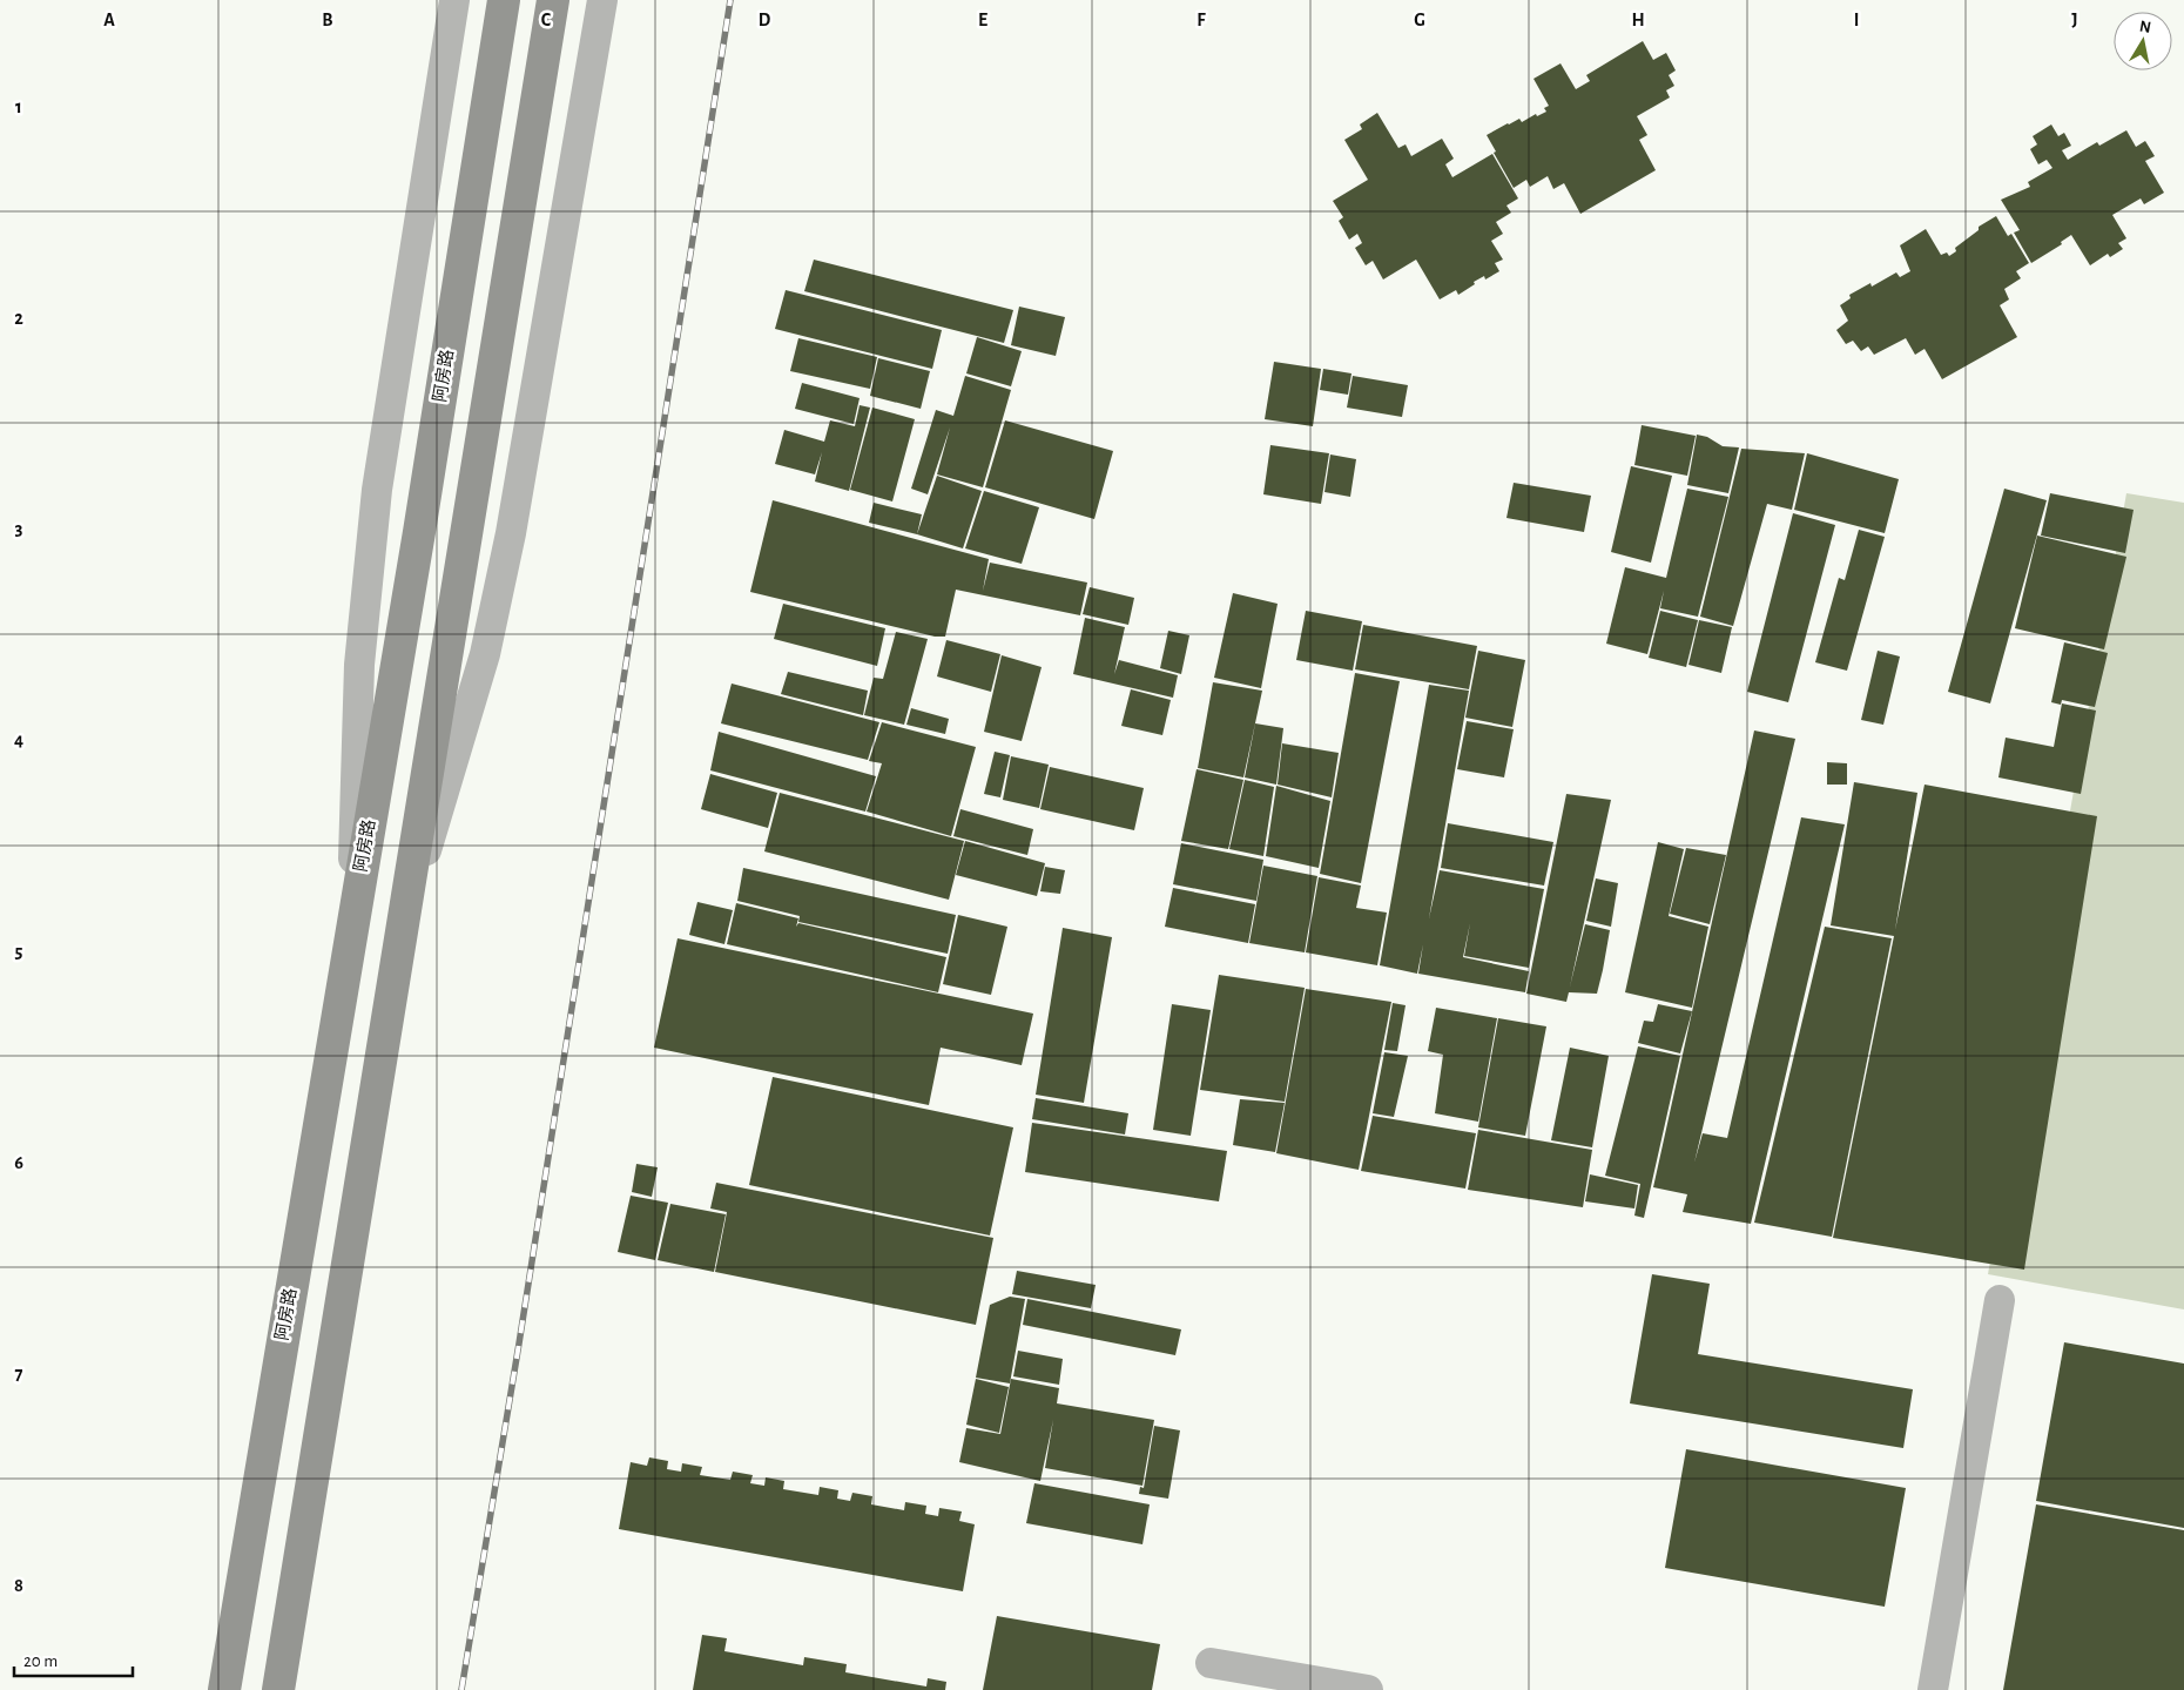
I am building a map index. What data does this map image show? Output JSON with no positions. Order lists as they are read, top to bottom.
{
  "streets": {
    "main road": ["阿房路"]
  },
  "scale_bar": "20 m",
  "north": "top",
  "grid": {
    "columns": [
      "A",
      "B",
      "C",
      "D",
      "E",
      "F",
      "G",
      "H",
      "I",
      "J"
    ],
    "rows": [
      "1",
      "2",
      "3",
      "4",
      "5",
      "6",
      "7",
      "8"
    ]
  }
}
